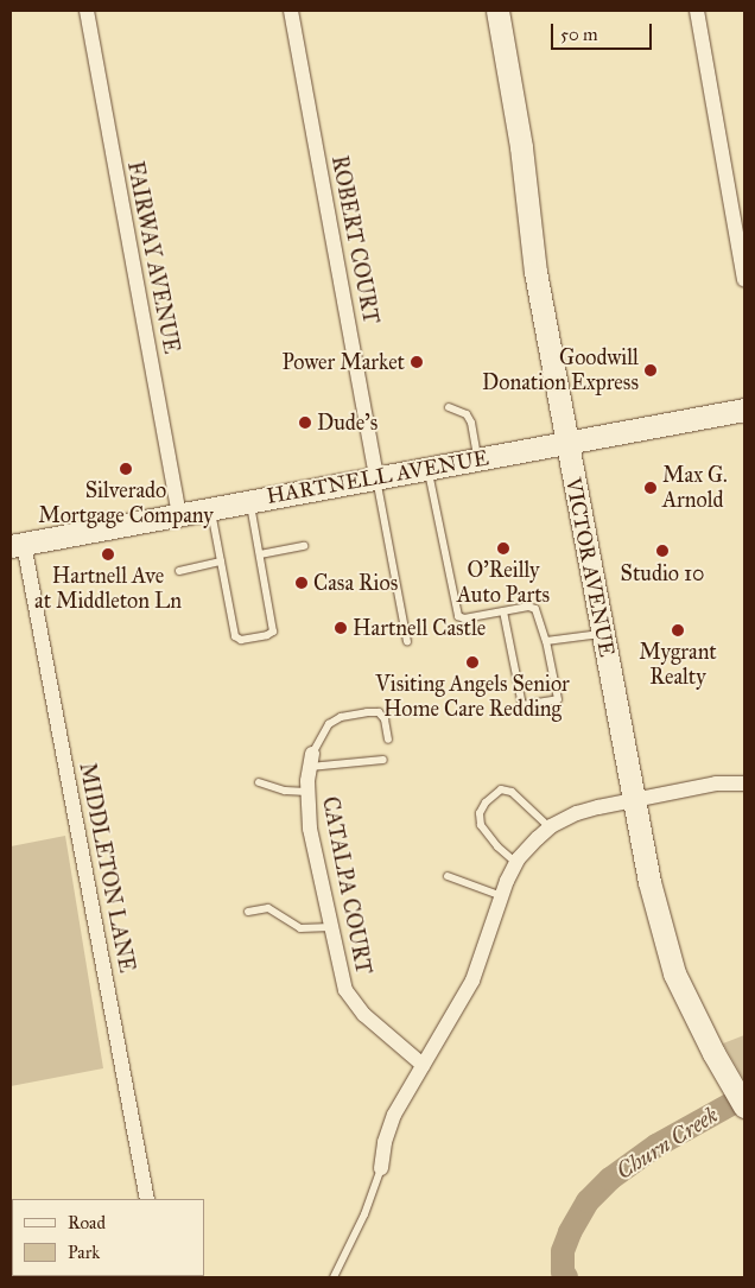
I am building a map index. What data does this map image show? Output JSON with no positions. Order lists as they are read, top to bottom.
{
  "streets": {
    "main road": ["HARTNELL AVENUE", "VICTOR AVENUE"],
    "street": [
      "ROBERT COURT",
      "FAIRWAY AVENUE",
      "MIDDLETON LANE",
      "CATALPA COURT"
    ]
  },
  "crossings": [
    ["ROBERT COURT", "HARTNELL AVENUE"],
    ["FAIRWAY AVENUE", "HARTNELL AVENUE"],
    ["HARTNELL AVENUE", "VICTOR AVENUE"],
    ["HARTNELL AVENUE", "MIDDLETON LANE"]
  ],
  "water": ["Churn Creek"],
  "places": [
    "Power Market",
    "Goodwill Donation Express",
    "Dude's",
    "Silverado Mortgage Company",
    "Max G. Arnold",
    "O'Reilly Auto Parts",
    "Studio 10",
    "Hartnell Ave at Middleton Ln",
    "Casa Rios",
    "Hartnell Castle",
    "Mygrant Realty",
    "Visiting Angels Senior Home Care Redding"
  ],
  "legend": ["Road", "Park"],
  "scale_bar": "50 m"
}
